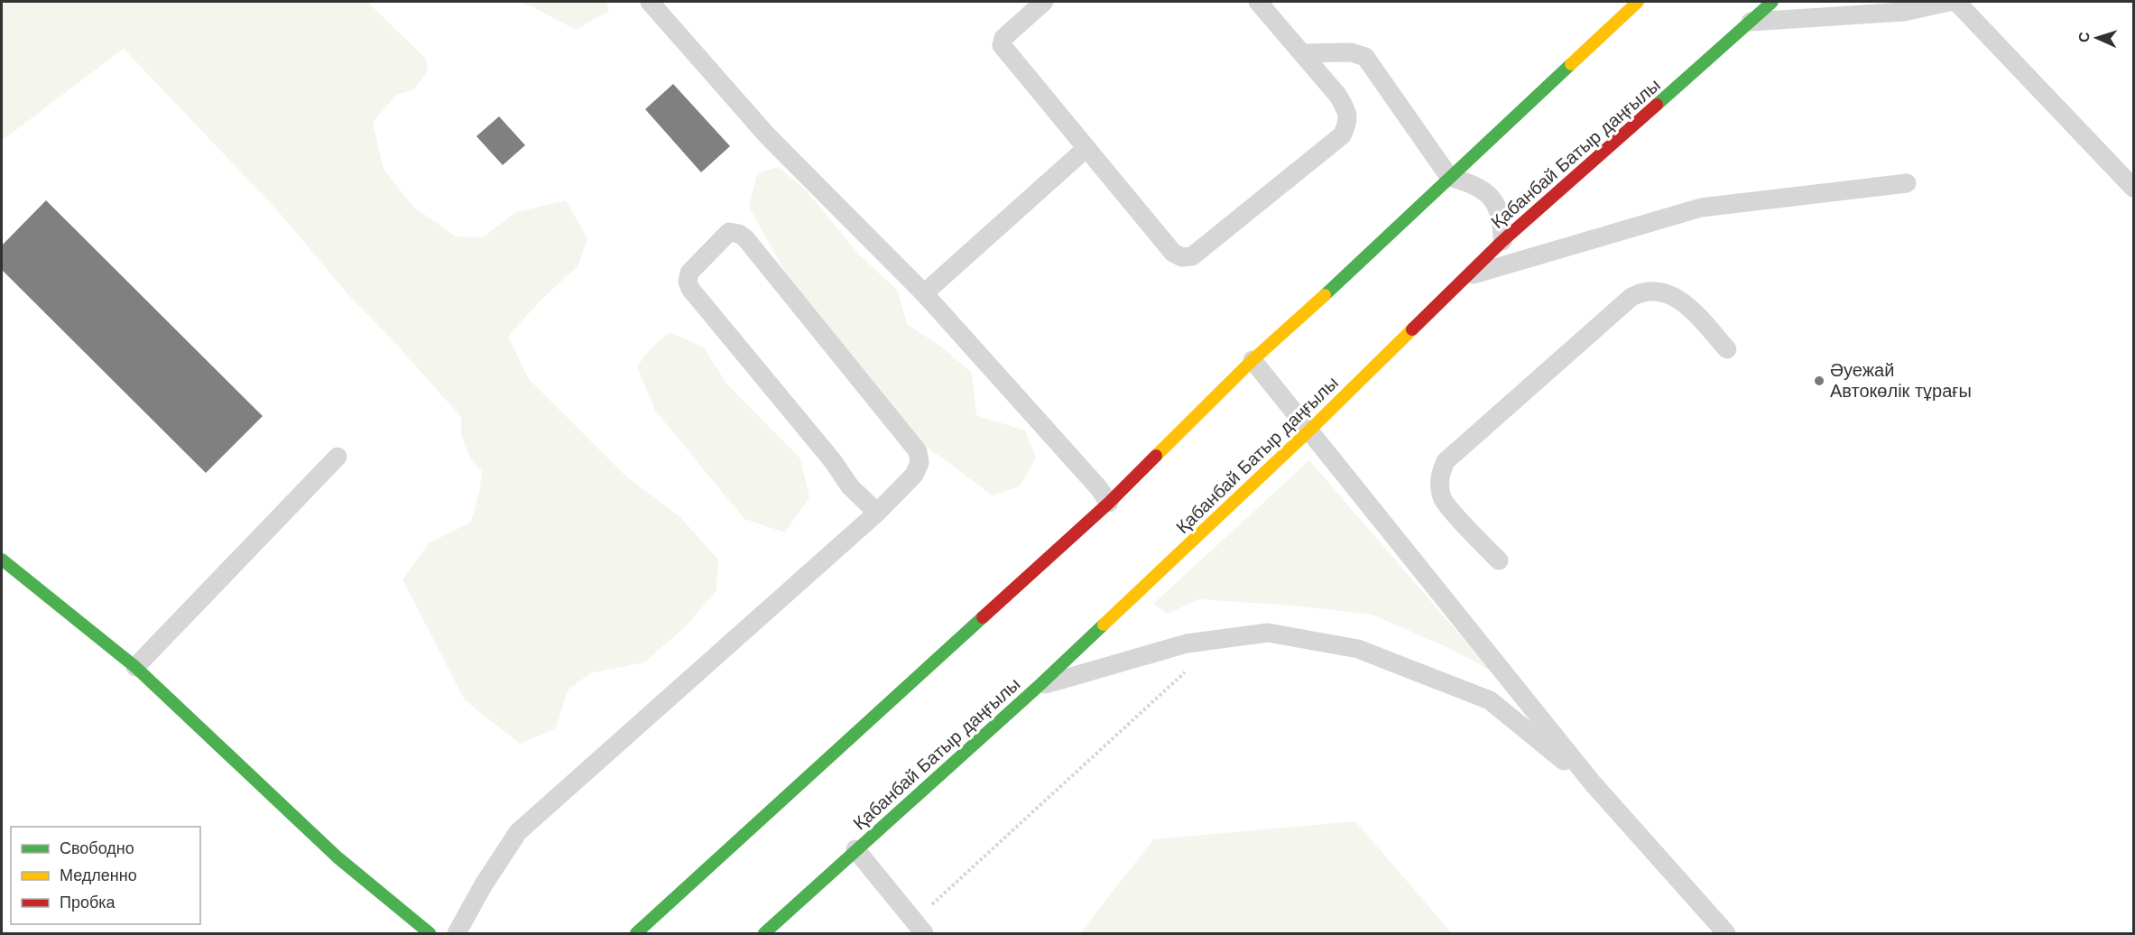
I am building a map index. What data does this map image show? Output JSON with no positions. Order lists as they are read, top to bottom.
{
  "streets": {
    "main road": ["Қабанбай Батыр даңғылы"]
  },
  "places": ["Әуежай Автокөлік тұрағы"],
  "legend": ["Свободно", "Медленно", "Пробка"],
  "north": "left"
}
